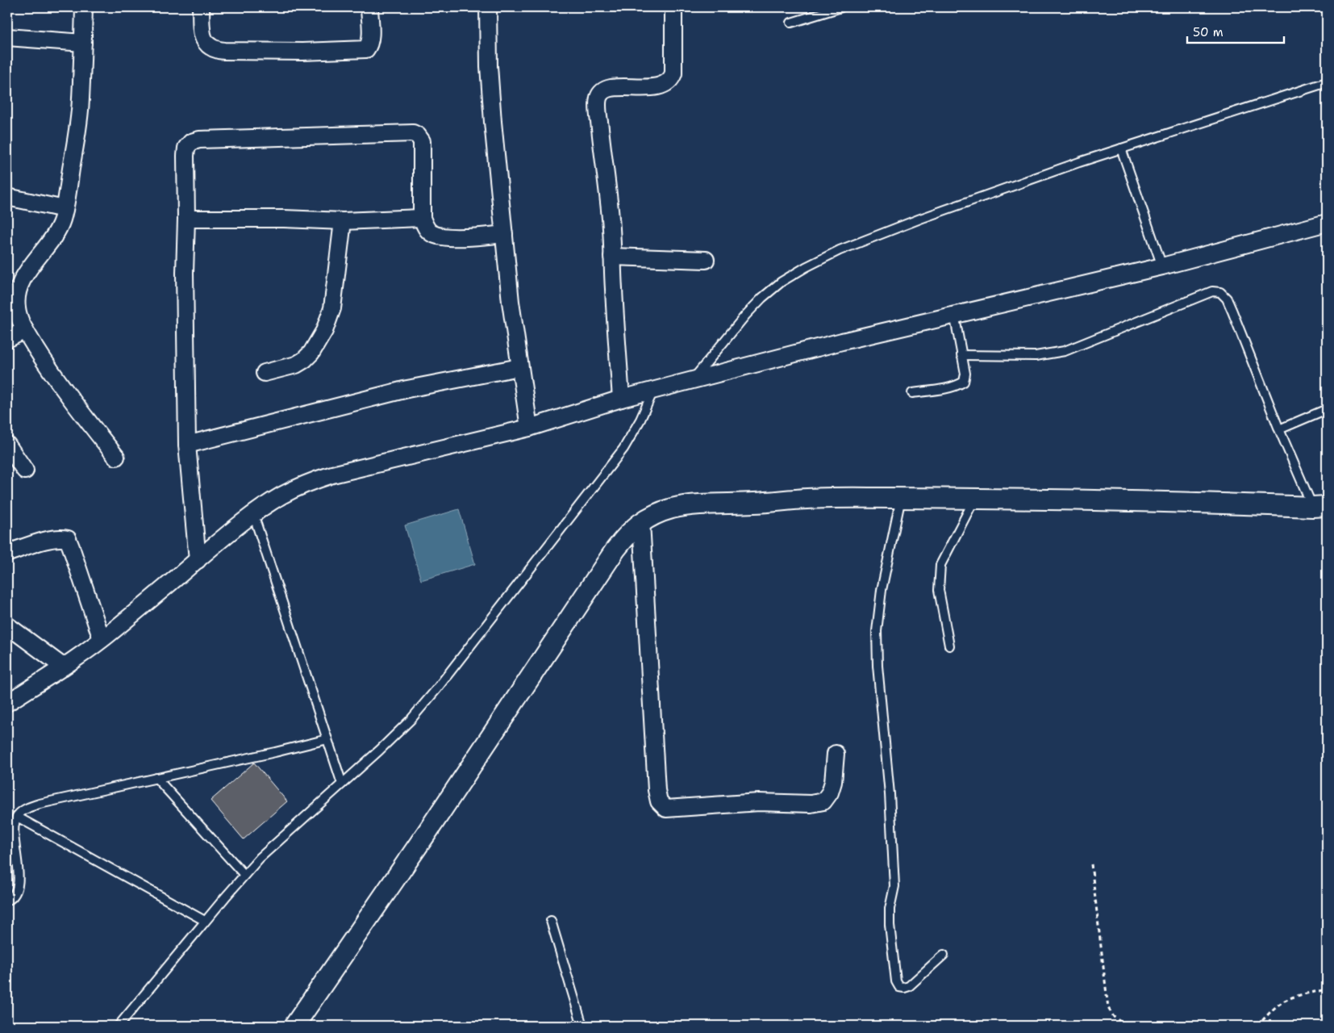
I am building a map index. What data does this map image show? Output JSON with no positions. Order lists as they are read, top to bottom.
{
  "scale_bar": "50 m"
}
